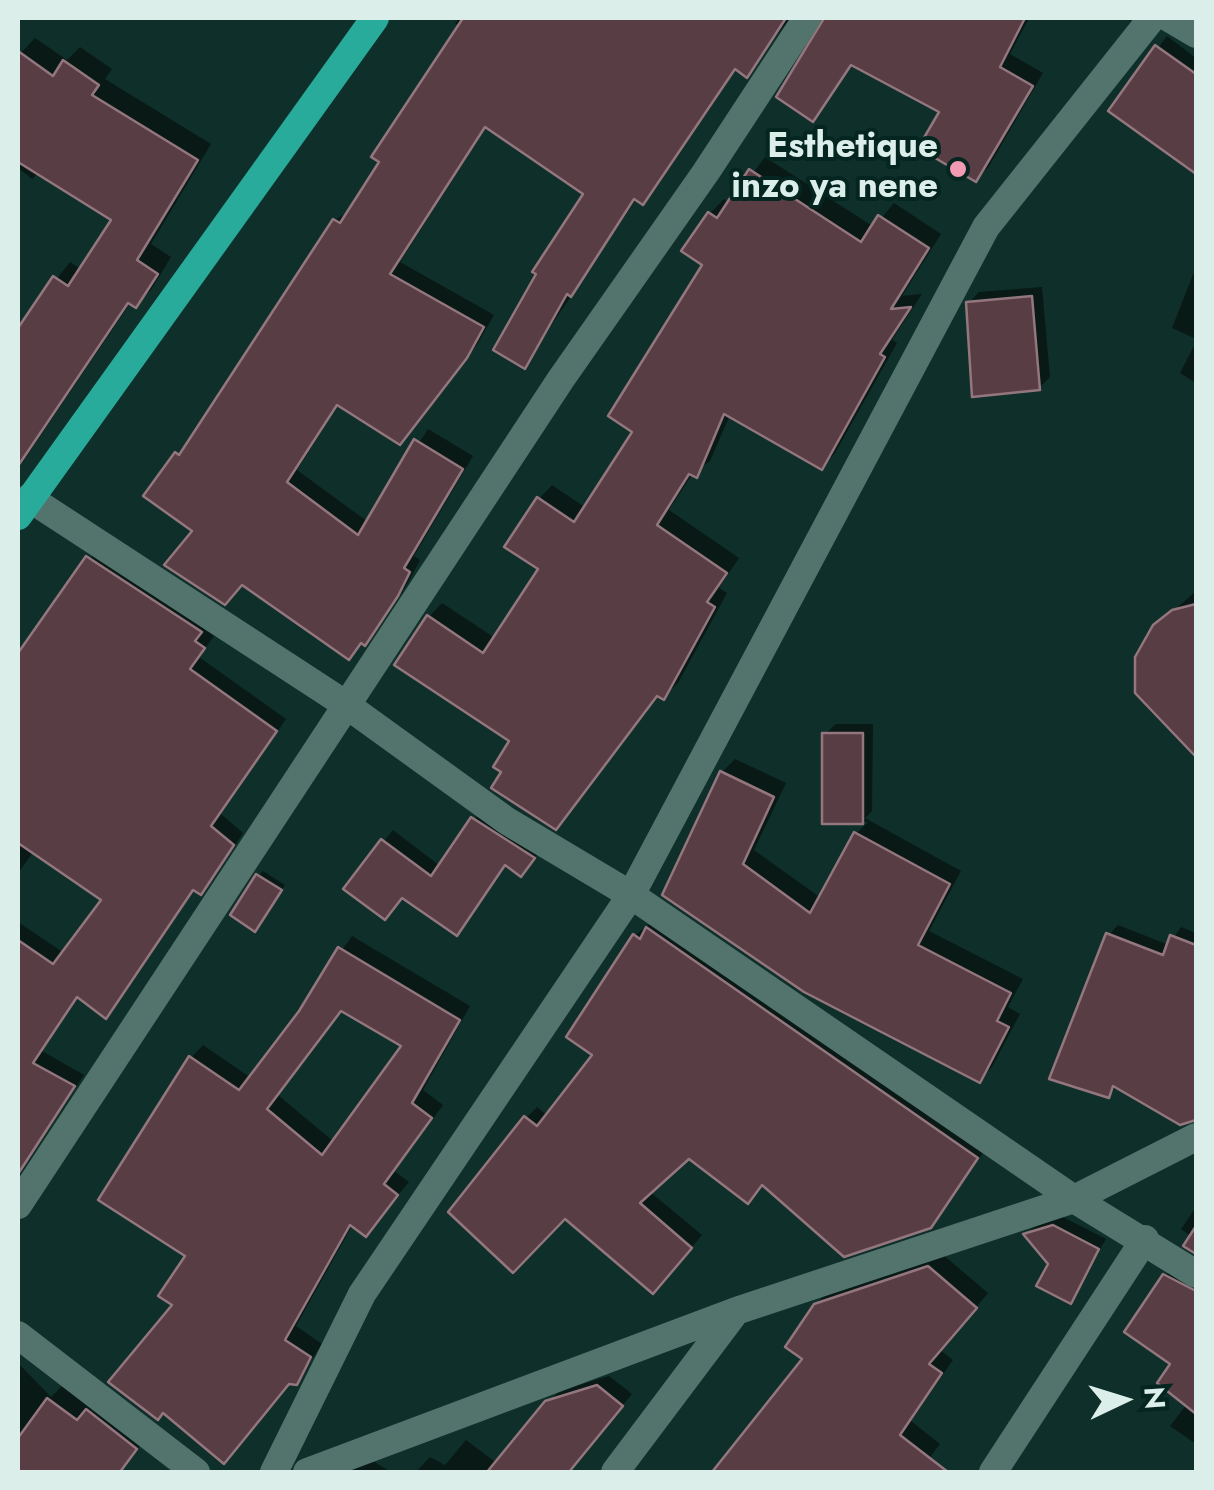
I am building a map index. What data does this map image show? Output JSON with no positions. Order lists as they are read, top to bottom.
{
  "places": ["Esthetique inzo ya nene"],
  "north": "right"
}
